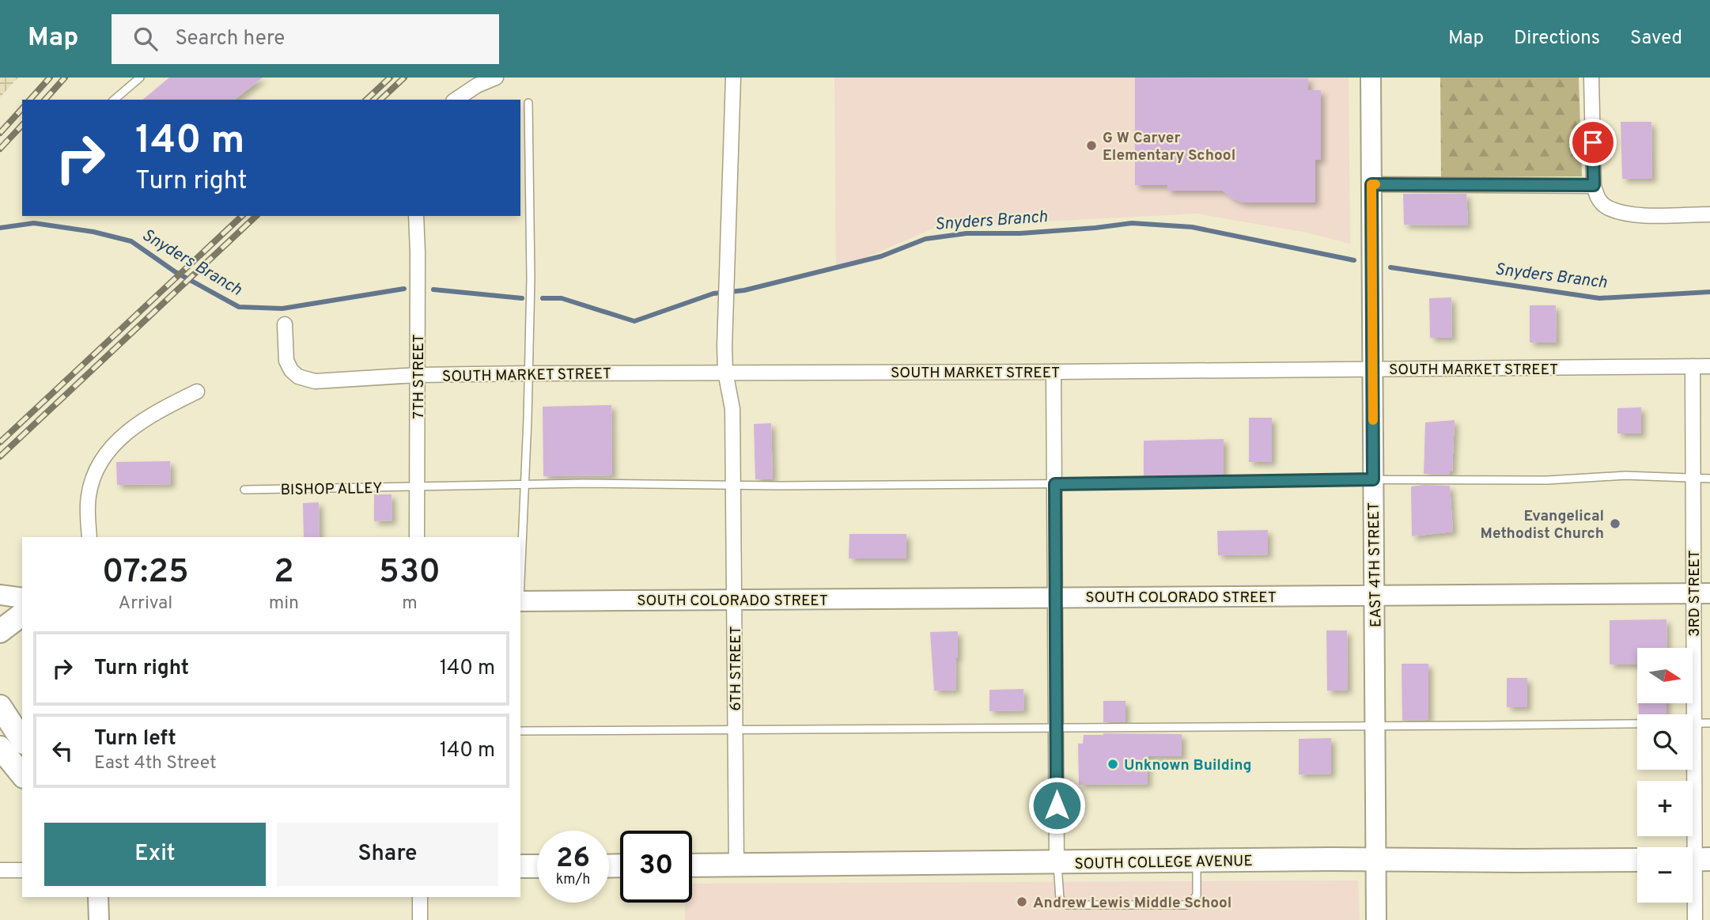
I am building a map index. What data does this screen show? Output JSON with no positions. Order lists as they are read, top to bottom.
{
  "streets": {
    "main road": ["SOUTH COLLEGE AVENUE"],
    "street": [
      "SOUTH MARKET STREET",
      "7TH STREET",
      "EAST 4TH STREET",
      "3RD STREET",
      "SOUTH COLORADO STREET",
      "6TH STREET"
    ],
    "lane": ["BISHOP ALLEY"]
  },
  "crossings": [
    ["SOUTH MARKET STREET", "7TH STREET"],
    ["SOUTH MARKET STREET", "EAST 4TH STREET"],
    ["SOUTH MARKET STREET", "3RD STREET"],
    ["SOUTH MARKET STREET", "6TH STREET"],
    ["7TH STREET", "BISHOP ALLEY"],
    ["BISHOP ALLEY", "EAST 4TH STREET"],
    ["BISHOP ALLEY", "3RD STREET"],
    ["BISHOP ALLEY", "6TH STREET"],
    ["EAST 4TH STREET", "SOUTH COLORADO STREET"],
    ["EAST 4TH STREET", "SOUTH COLLEGE AVENUE"],
    ["3RD STREET", "SOUTH COLORADO STREET"],
    ["SOUTH COLORADO STREET", "6TH STREET"],
    ["6TH STREET", "SOUTH COLLEGE AVENUE"]
  ],
  "water": ["Snyders Branch"],
  "places": [
    "G W Carver Elementary School",
    "Evangelical Methodist Church",
    "Unknown Building",
    "Andrew Lewis Middle School"
  ],
  "north": "right",
  "page": {
    "header": "Map",
    "search": "Search here",
    "nav": ["Map", "Directions", "Saved"],
    "turn": ["140 m", "Turn right"],
    "eta": [
      "07:25",
      "Arrival",
      "2",
      "min",
      "530",
      "m"
    ],
    "list": [
      {
        "name": "Turn right",
        "value": "140 m"
      },
      {
        "name": "Turn left",
        "note": "East 4th Street",
        "value": "140 m"
      }
    ],
    "map_buttons": ["+", "−"],
    "buttons": ["Exit", "Share"],
    "speed": "26 km/h",
    "limit": "30"
  }
}
